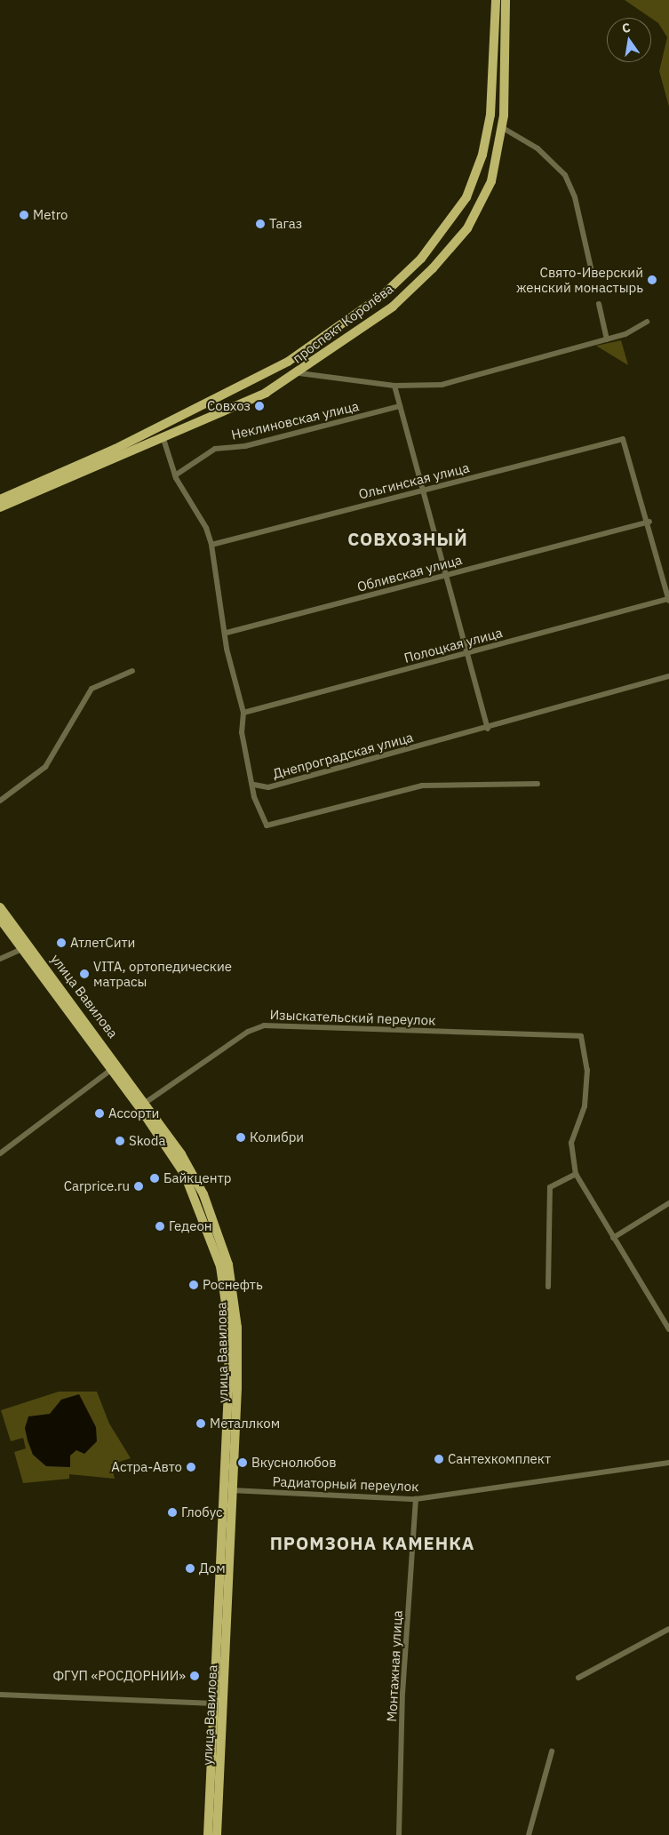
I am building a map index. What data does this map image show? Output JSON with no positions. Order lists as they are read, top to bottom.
{
  "streets": {
    "main road": ["проспект Королёва", "улица Вавилова"],
    "street": [
      "Неклиновская улица",
      "Ольгинская улица",
      "Обливская улица",
      "Полоцкая улица",
      "Днепроградская улица",
      "Изыскательский переулок",
      "Радиаторный переулок",
      "Монтажная улица"
    ]
  },
  "crossings": [
    ["проспект Королёва", "Неклиновская улица"],
    ["Ольгинская улица", "Обливская улица"],
    ["улица Вавилова", "Изыскательский переулок"],
    ["улица Вавилова", "Радиаторный переулок"],
    ["Радиаторный переулок", "Монтажная улица"]
  ],
  "districts": ["СОВХОЗНЫЙ", "ПРОМЗОНА КАМЕНКА"],
  "places": [
    "Metro",
    "Тагаз",
    "Свято-Иверский женский монастырь",
    "Совхоз",
    "АтлетСити",
    "VITA, ортопедические матрасы",
    "Ассорти",
    "Колибри",
    "Skoda",
    "Байкцентр",
    "Carprice.ru",
    "Гедеон",
    "Роснефть",
    "Металлком",
    "Сантехкомплект",
    "Вкуснолюбов",
    "Астра-Авто",
    "Глобус",
    "Дом",
    "ФГУП «РОСДОРНИИ»"
  ],
  "north": "top"
}
